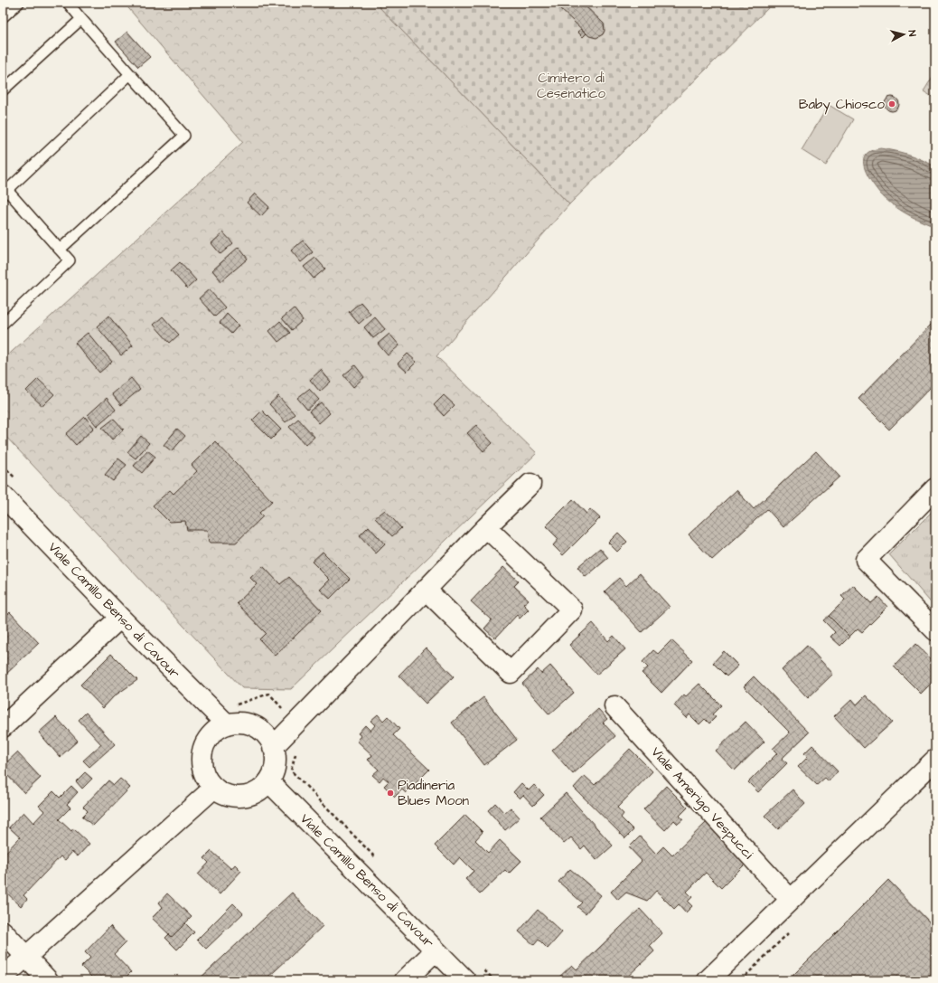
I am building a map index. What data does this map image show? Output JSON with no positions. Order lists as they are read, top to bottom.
{
  "streets": {
    "street": ["Viale Camillo Benso di Cavour", "Viale Amerigo Vespucci"]
  },
  "parks": ["Cimitero di Cesenatico"],
  "places": ["Baby Chiosco", "Piadineria Blues Moon"],
  "north": "right"
}
